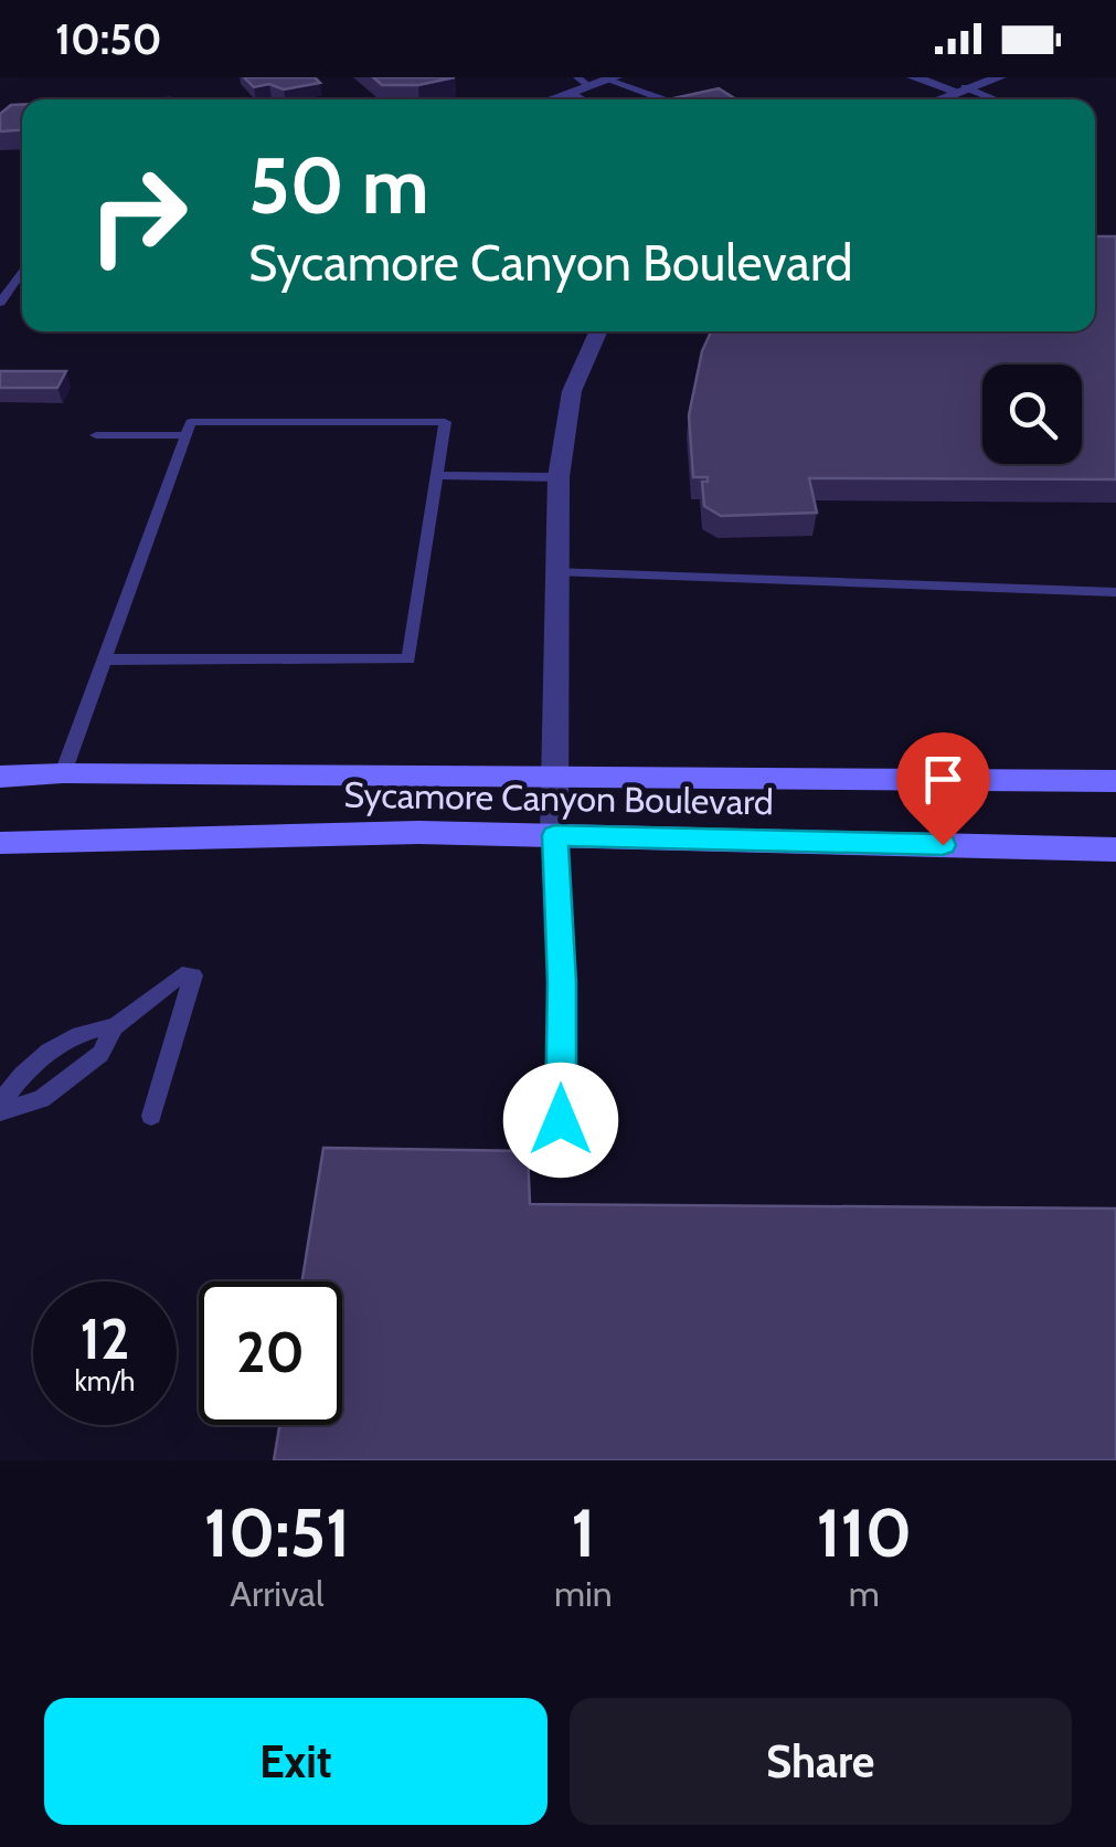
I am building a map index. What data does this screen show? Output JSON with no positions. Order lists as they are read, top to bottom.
{
  "streets": {
    "main road": ["Sycamore Canyon Boulevard"]
  },
  "page": {
    "status": "10:50",
    "turn": ["50 m", "Sycamore Canyon Boulevard"],
    "speed": "12 km/h",
    "limit": "20",
    "eta": [
      "10:51",
      "Arrival",
      "1",
      "min",
      "110",
      "m"
    ],
    "buttons": ["Exit", "Share"]
  }
}
